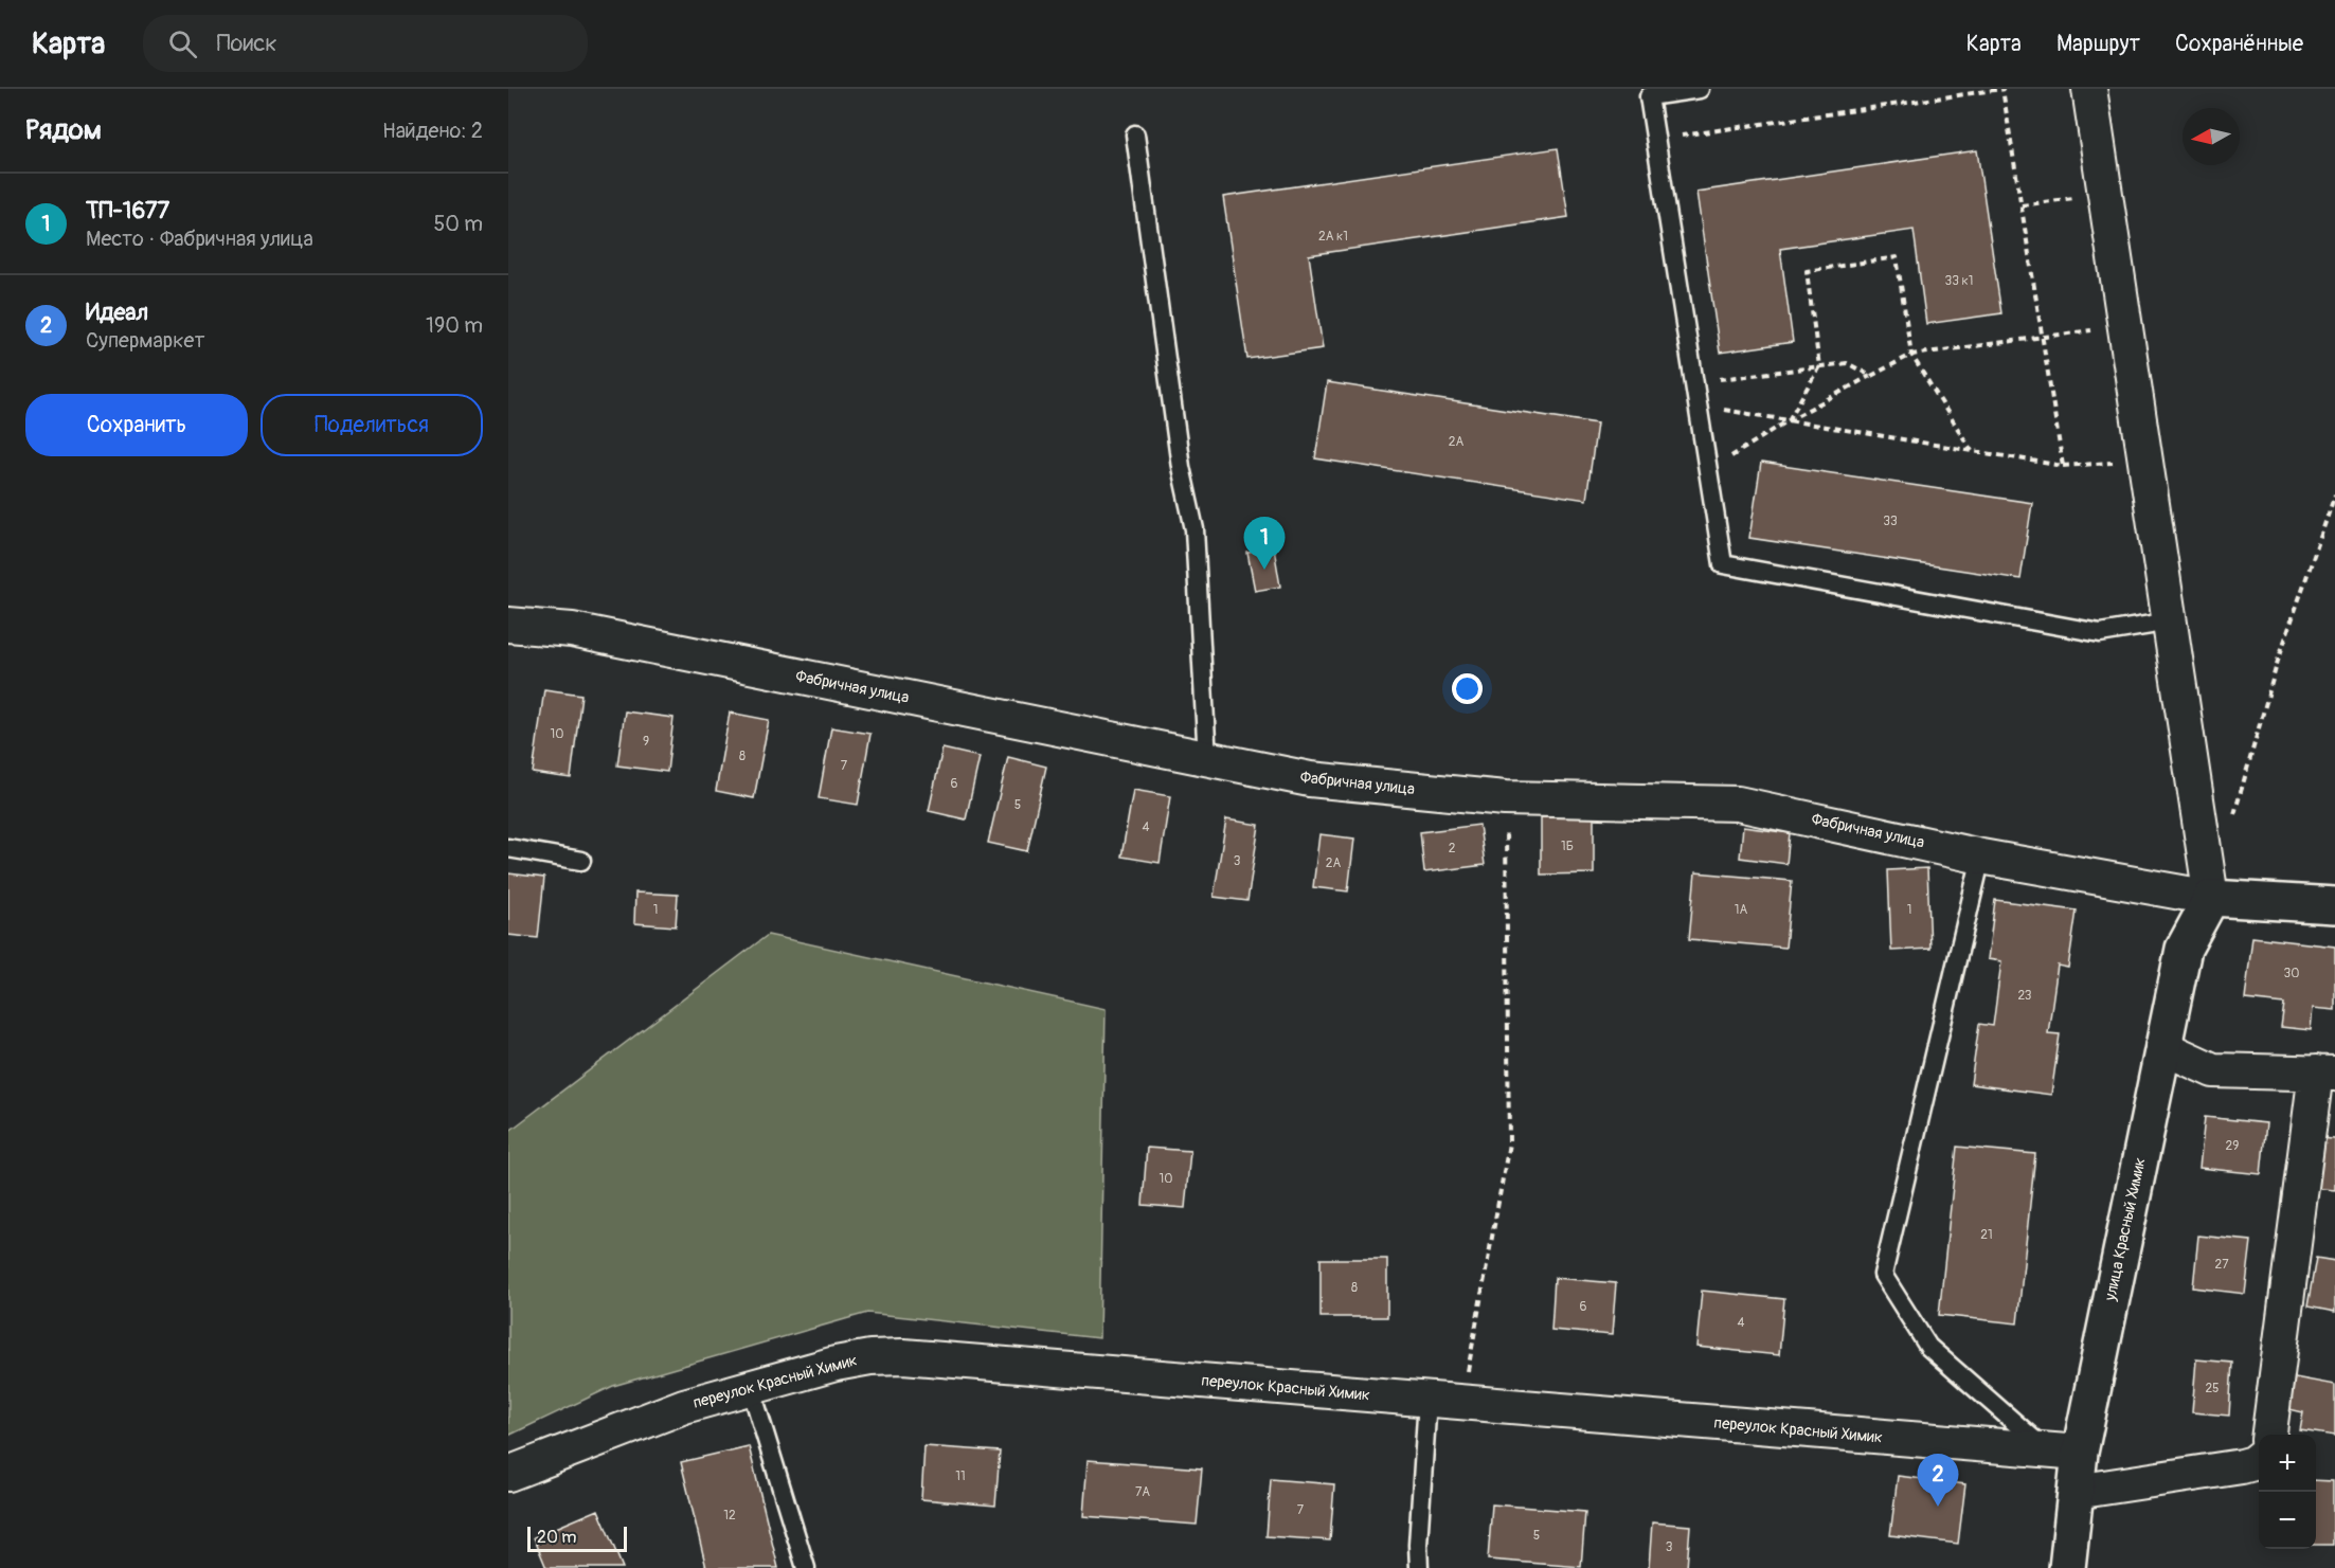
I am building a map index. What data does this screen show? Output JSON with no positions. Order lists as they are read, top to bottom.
{
  "streets": {
    "street": ["Фабричная улица", "улица Красный Химик", "переулок Красный Химик"]
  },
  "crossings": [
    ["Фабричная улица", "улица Красный Химик"],
    ["улица Красный Химик", "переулок Красный Химик"]
  ],
  "house_numbers": [
    "2А к1",
    "33 к1",
    "2А",
    "33",
    "10",
    "9",
    "8",
    "7",
    "6",
    "5",
    "4",
    "1Б",
    "2",
    "3",
    "2А",
    "1",
    "1А",
    "1",
    "30",
    "23",
    "29",
    "10",
    "21",
    "27",
    "8",
    "6",
    "4",
    "25",
    "11",
    "7А",
    "7",
    "12",
    "5",
    "3"
  ],
  "scale_bar": "20 m",
  "north": "left",
  "page": {
    "header": "Карта",
    "search": "Поиск",
    "nav": ["Карта", "Маршрут", "Сохранённые"],
    "heading": ["Рядом", "Найдено: 2"],
    "list": [
      {
        "mark": "1",
        "name": "ТП-1677",
        "note": "Место · Фабричная улица",
        "value": "50 m"
      },
      {
        "mark": "2",
        "name": "Идеал",
        "note": "Супермаркет",
        "value": "190 m"
      }
    ],
    "buttons": ["Сохранить", "Поделиться"],
    "pins": ["1", "2"],
    "map_buttons": ["+", "−"],
    "scale": "20 m"
  }
}
